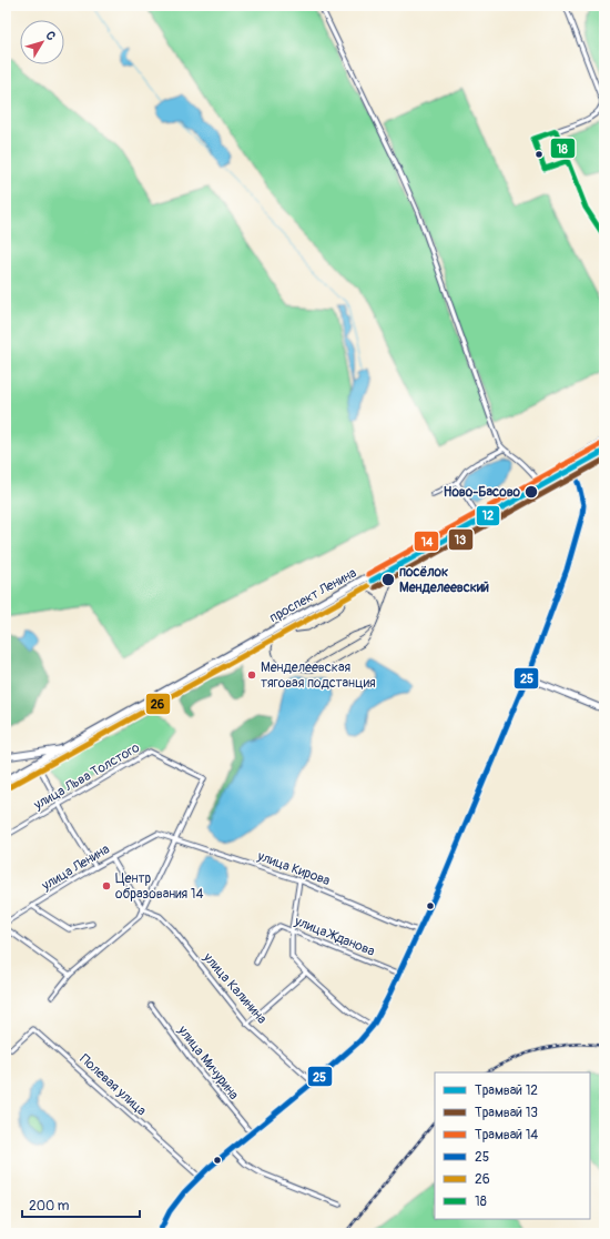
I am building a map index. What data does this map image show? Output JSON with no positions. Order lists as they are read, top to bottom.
{
  "streets": {
    "main road": ["проспект Ленина"],
    "street": [
      "улица Льва Толстого",
      "улица Ленина",
      "улица Кирова",
      "улица Жданова",
      "улица Калинина",
      "улица Мичурина",
      "Полевая улица"
    ]
  },
  "crossings": [
    ["улица Льва Толстого", "улица Кирова"],
    ["улица Ленина", "улица Кирова"]
  ],
  "places": [
    "Ново-Басово",
    "посёлок Менделеевский",
    "Менделеевская тяговая подстанция",
    "Центр образования 14"
  ],
  "lines": [
    "transit line 18",
    "transit line 25",
    "tram line 14",
    "tram line 12",
    "transit line 26",
    "tram line 13"
  ],
  "legend": [
    "Трамвай 12",
    "Трамвай 13",
    "Трамвай 14",
    "25",
    "26",
    "18"
  ],
  "scale_bar": "200 m",
  "north": "top right"
}
